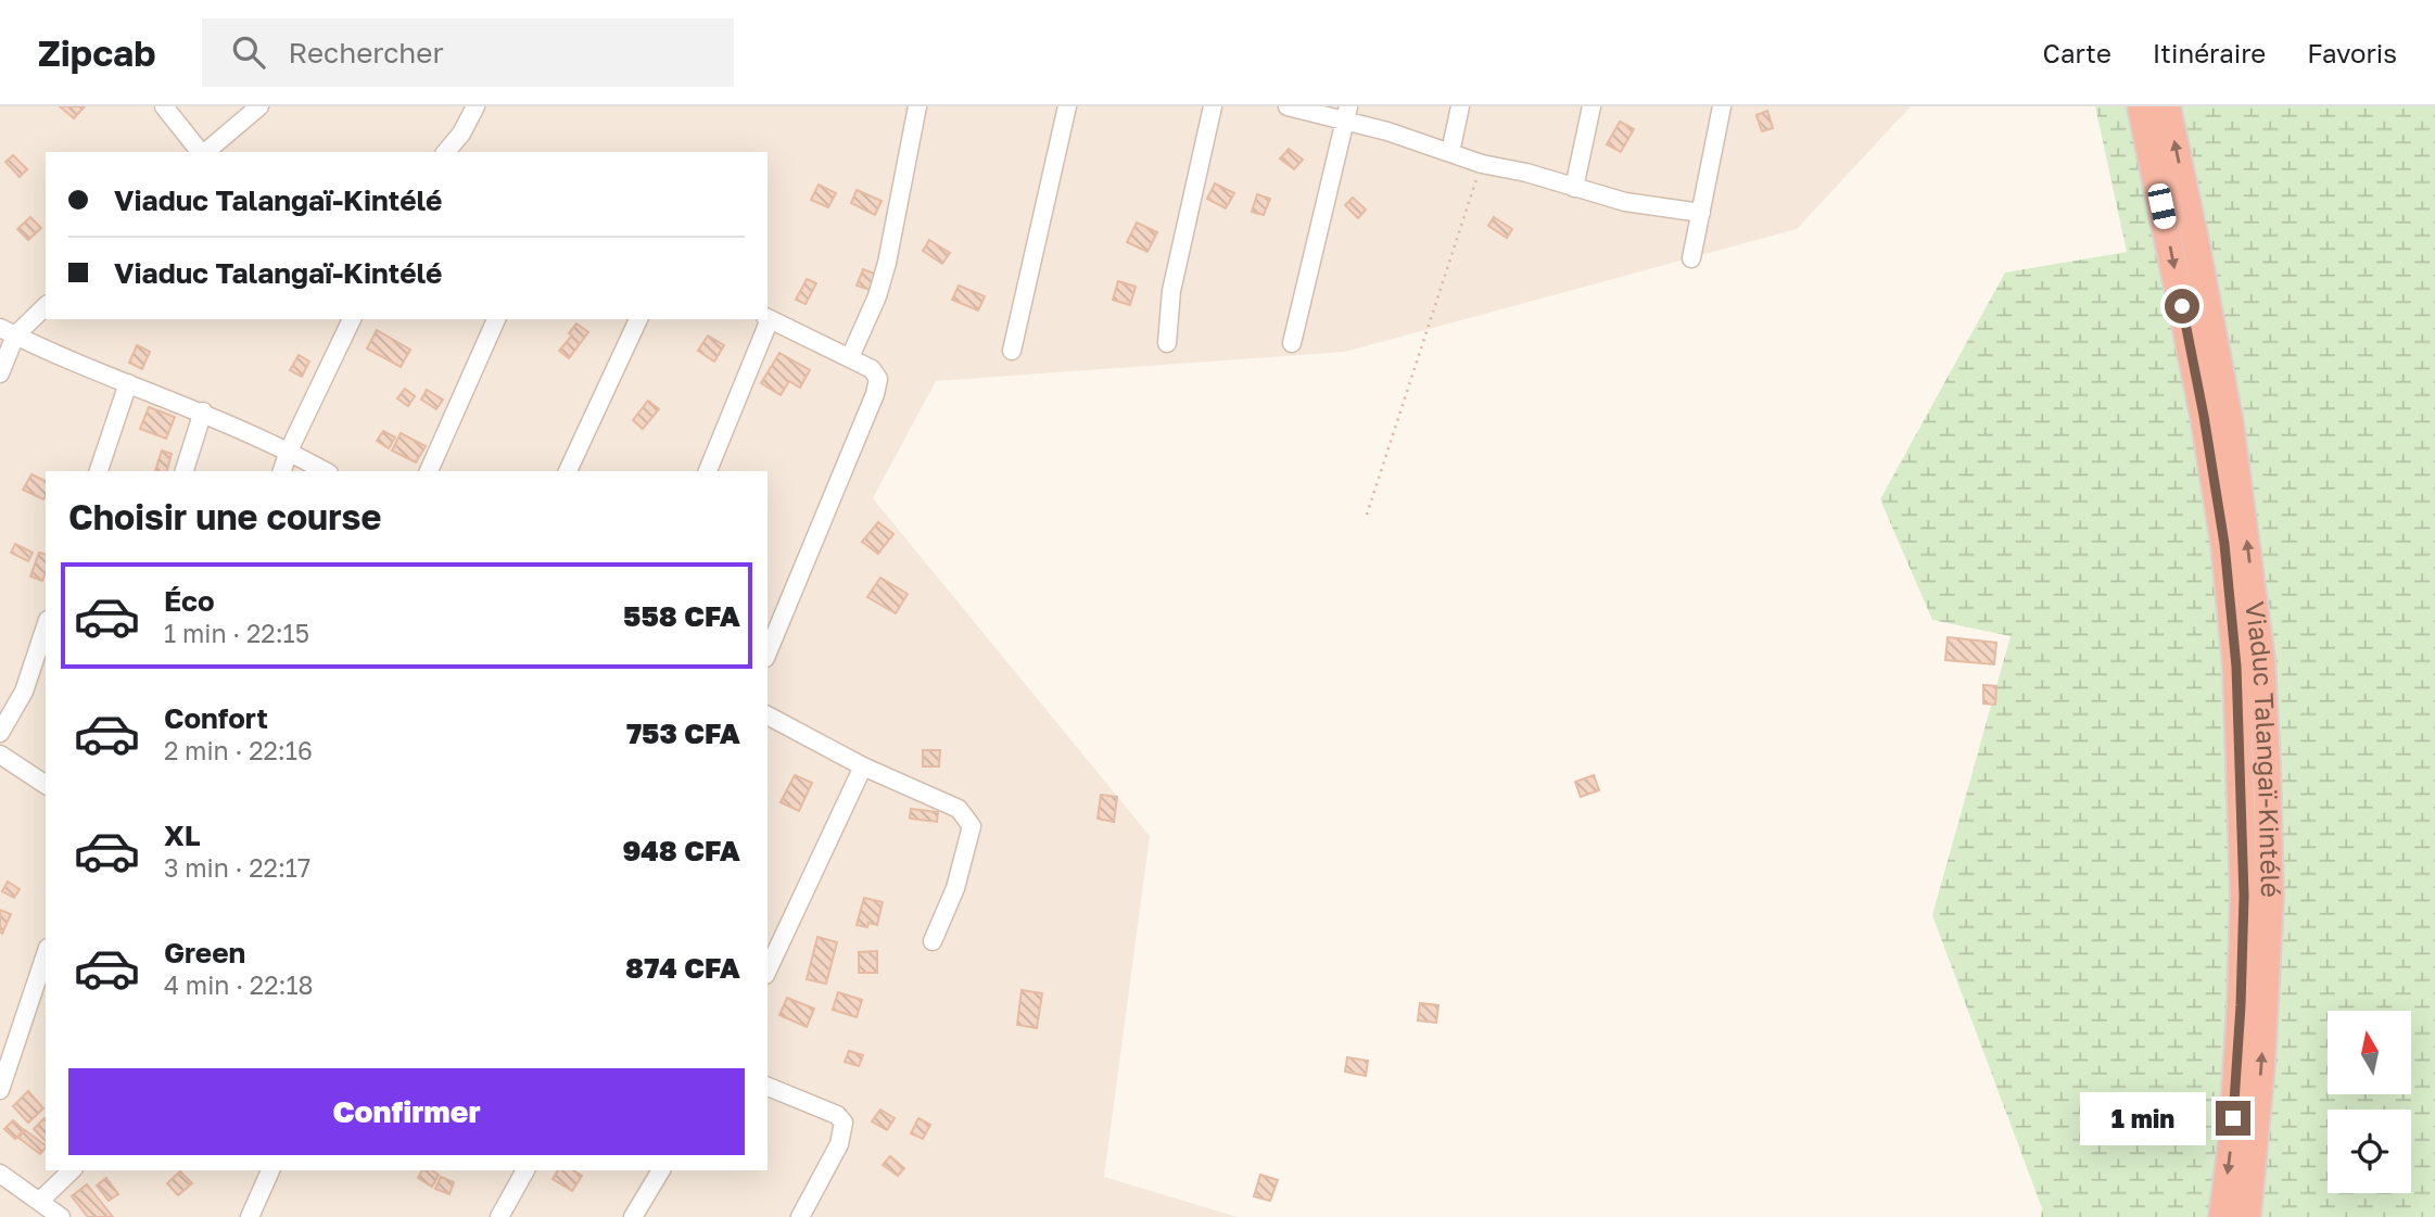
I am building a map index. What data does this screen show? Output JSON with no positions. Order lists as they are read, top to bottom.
{
  "streets": {
    "highway": ["Viaduc Talangaï-Kintélé"]
  },
  "north": "top",
  "page": {
    "header": "Zipcab",
    "search": "Rechercher",
    "nav": ["Carte", "Itinéraire", "Favoris"],
    "banner": ["Viaduc Talangaï-Kintélé", "Viaduc Talangaï-Kintélé"],
    "heading": "Choisir une course",
    "list": [
      {
        "name": "Éco",
        "note": "1 min · 22:15",
        "value": "558 CFA"
      },
      {
        "name": "Confort",
        "note": "2 min · 22:16",
        "value": "753 CFA"
      },
      {
        "name": "XL",
        "note": "3 min · 22:17",
        "value": "948 CFA"
      },
      {
        "name": "Green",
        "note": "4 min · 22:18",
        "value": "874 CFA"
      }
    ],
    "buttons": "Confirmer",
    "bubble": "1 min"
  }
}
